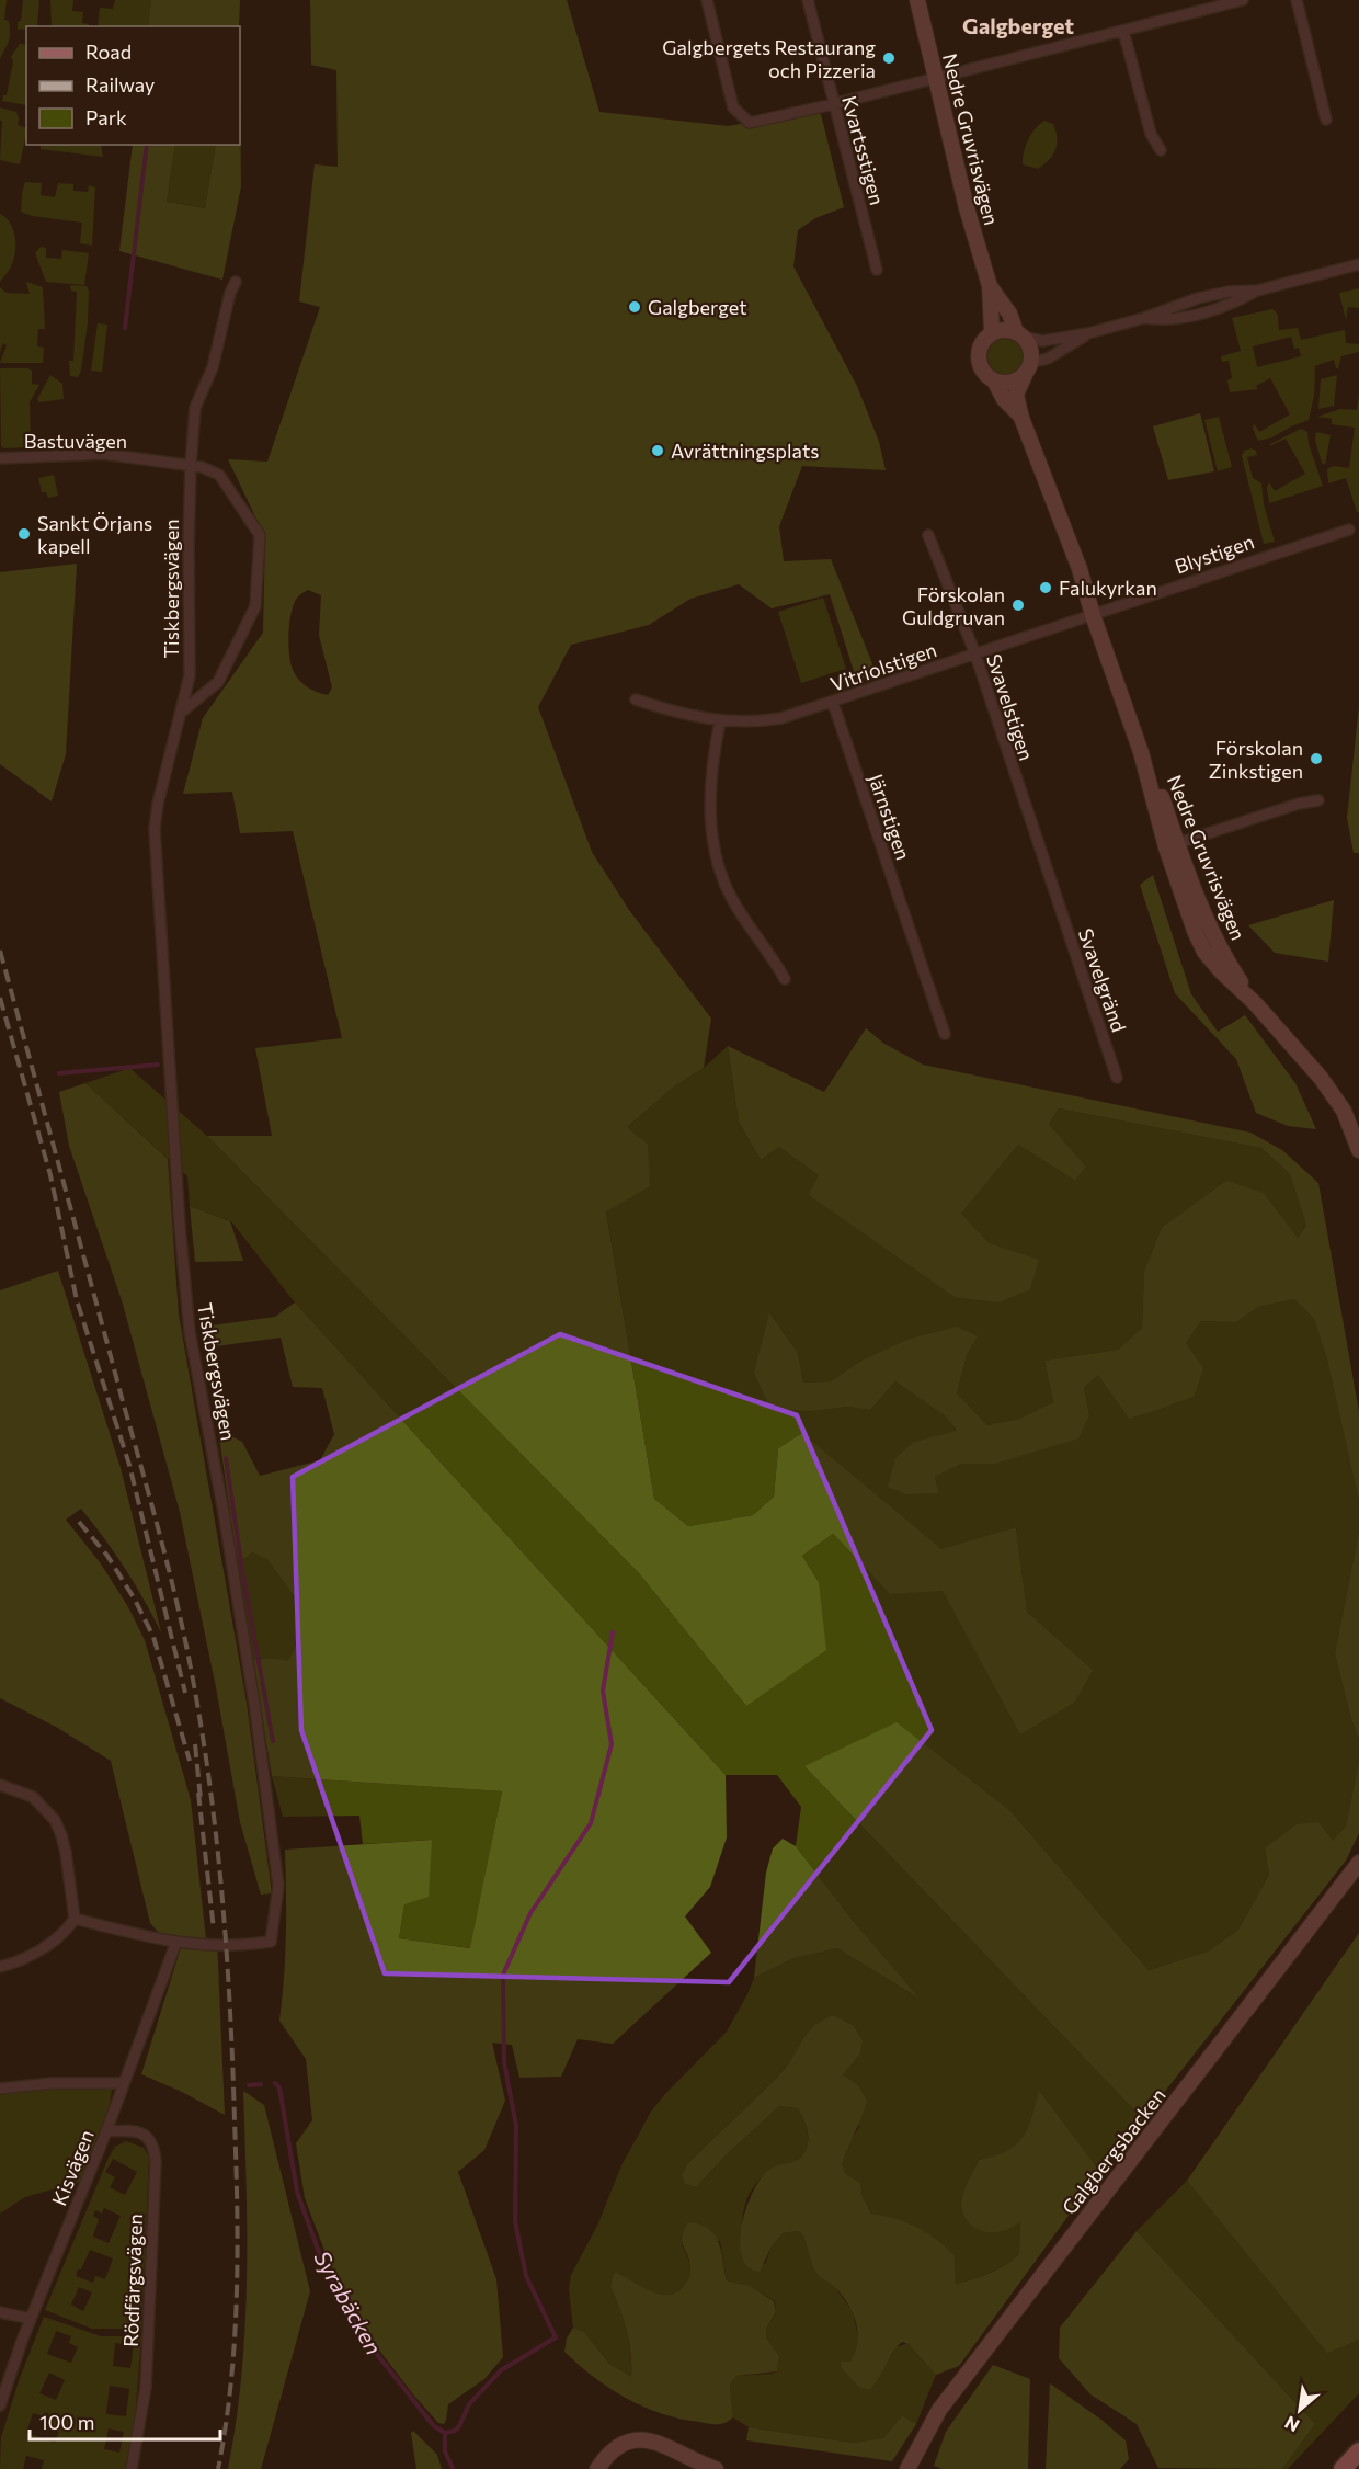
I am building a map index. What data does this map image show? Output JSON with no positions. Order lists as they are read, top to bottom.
{
  "streets": {
    "street": [
      "Nedre Gruvrisvägen",
      "Kvartsstigen",
      "Bastuvägen",
      "Blystigen",
      "Tiskbergsvägen",
      "Vitriolstigen",
      "Svavelstigen",
      "Järnstigen",
      "Svavelgränd",
      "Galgbergsbacken",
      "Kisvägen",
      "Rödfärgsvägen"
    ]
  },
  "crossings": [
    ["Nedre Gruvrisvägen", "Blystigen"],
    ["Nedre Gruvrisvägen", "Vitriolstigen"],
    ["Bastuvägen", "Tiskbergsvägen"],
    ["Blystigen", "Vitriolstigen"],
    ["Tiskbergsvägen", "Kisvägen"],
    ["Vitriolstigen", "Svavelstigen"],
    ["Vitriolstigen", "Järnstigen"],
    ["Svavelstigen", "Svavelgränd"],
    ["Kisvägen", "Rödfärgsvägen"]
  ],
  "districts": ["Galgberget"],
  "water": ["Syrabäcken"],
  "places": [
    "Galgbergets Restaurang och Pizzeria",
    "Galgberget",
    "Avrättningsplats",
    "Sankt Örjans kapell",
    "Falukyrkan",
    "Förskolan Guldgruvan",
    "Förskolan Zinkstigen"
  ],
  "legend": ["Road", "Railway", "Park"],
  "scale_bar": "100 m",
  "north": "bottom left"
}
